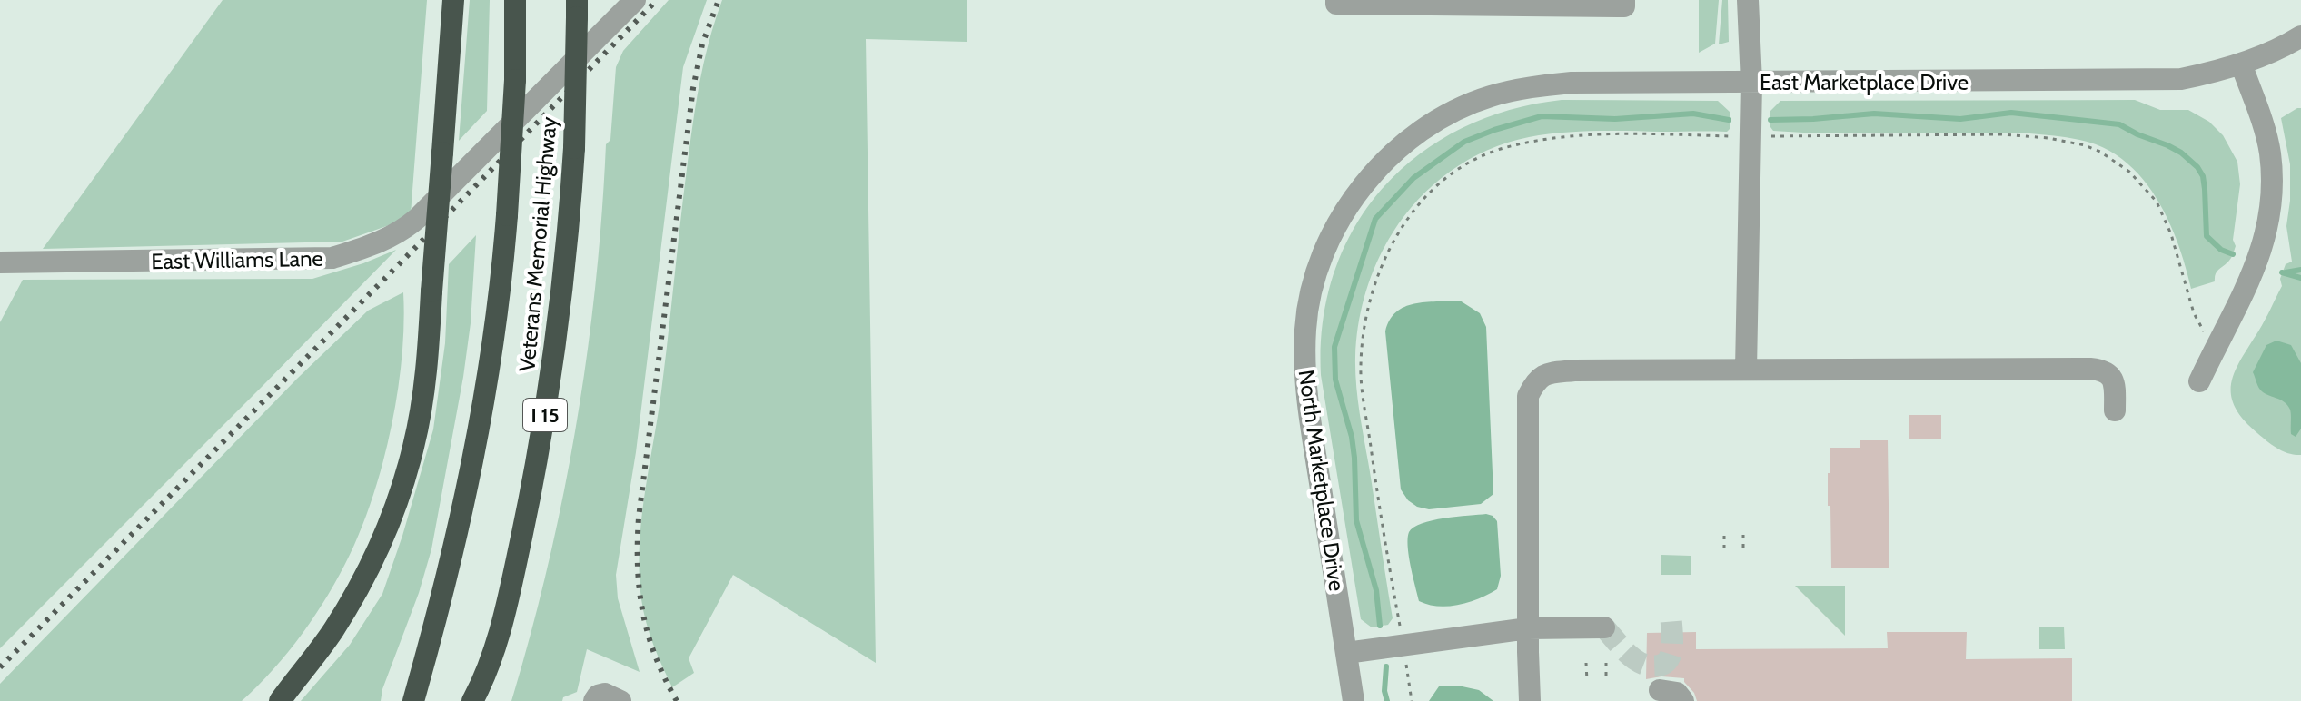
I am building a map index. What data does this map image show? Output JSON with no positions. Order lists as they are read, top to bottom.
{
  "streets": {
    "highway": ["Veterans Memorial Highway", "I 15"],
    "street": ["East Marketplace Drive", "East Williams Lane", "North Marketplace Drive"]
  },
  "crossings": [
    ["East Marketplace Drive", "North Marketplace Drive"]
  ]
}
